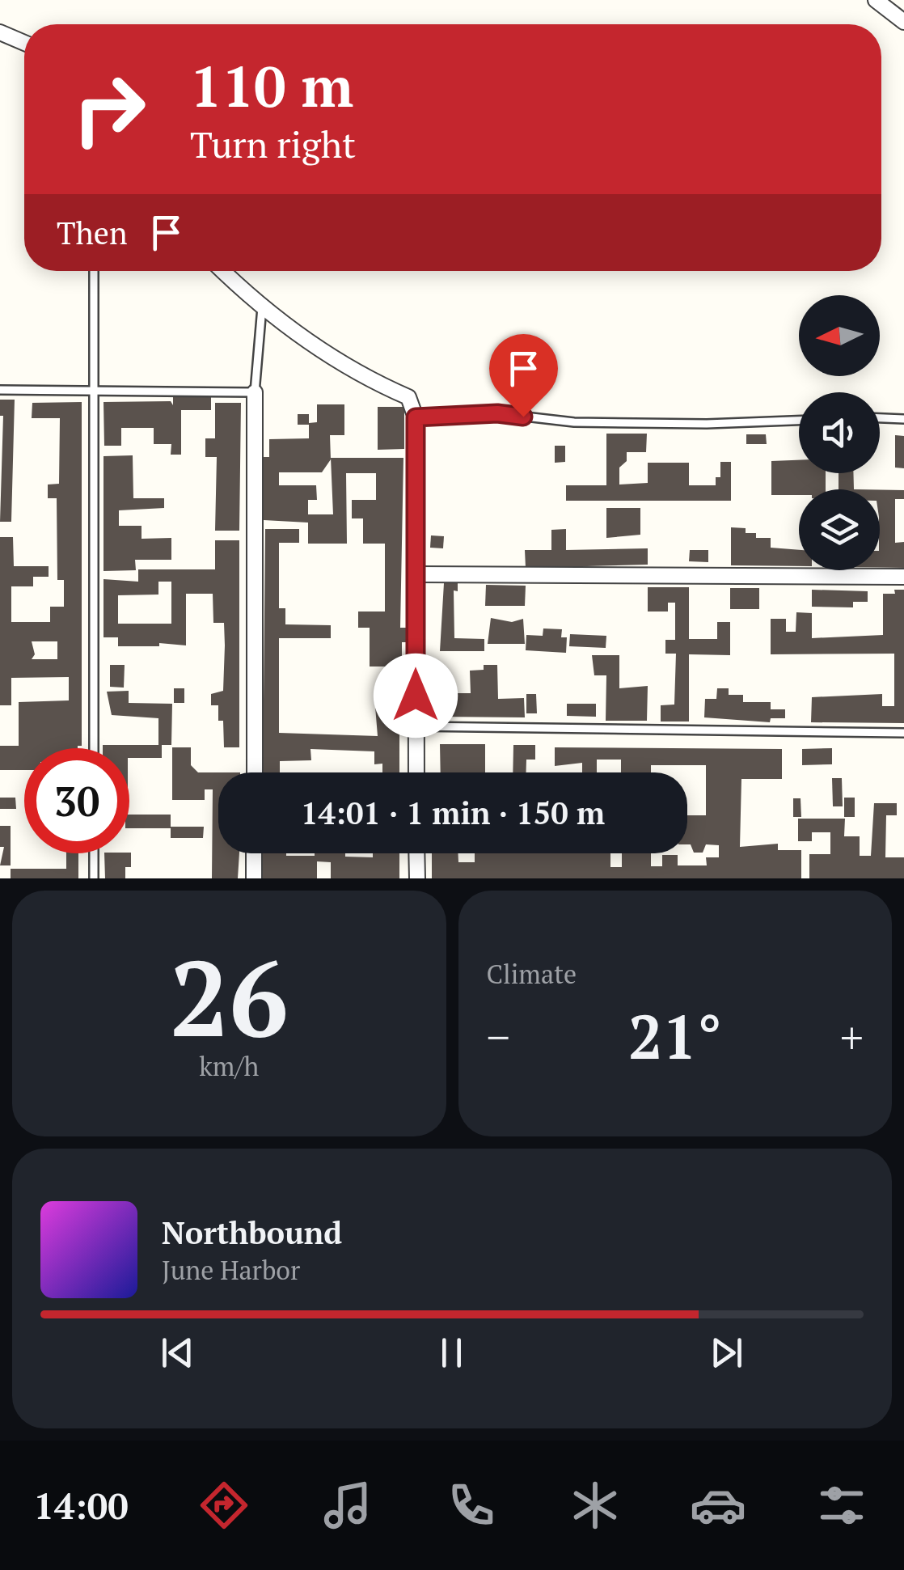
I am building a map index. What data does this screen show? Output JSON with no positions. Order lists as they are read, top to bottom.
{
  "north": "left",
  "page": {
    "turn": ["110 m", "Turn right"],
    "then": "Then",
    "limit": "30",
    "trip": "14:01 · 1 min · 150 m",
    "tile": [
      ["26", "km/h"],
      "Climate"
    ],
    "heat": ["−", "21°", "+"],
    "song": ["Northbound", "June Harbor"],
    "tabs": "14:00"
  }
}
